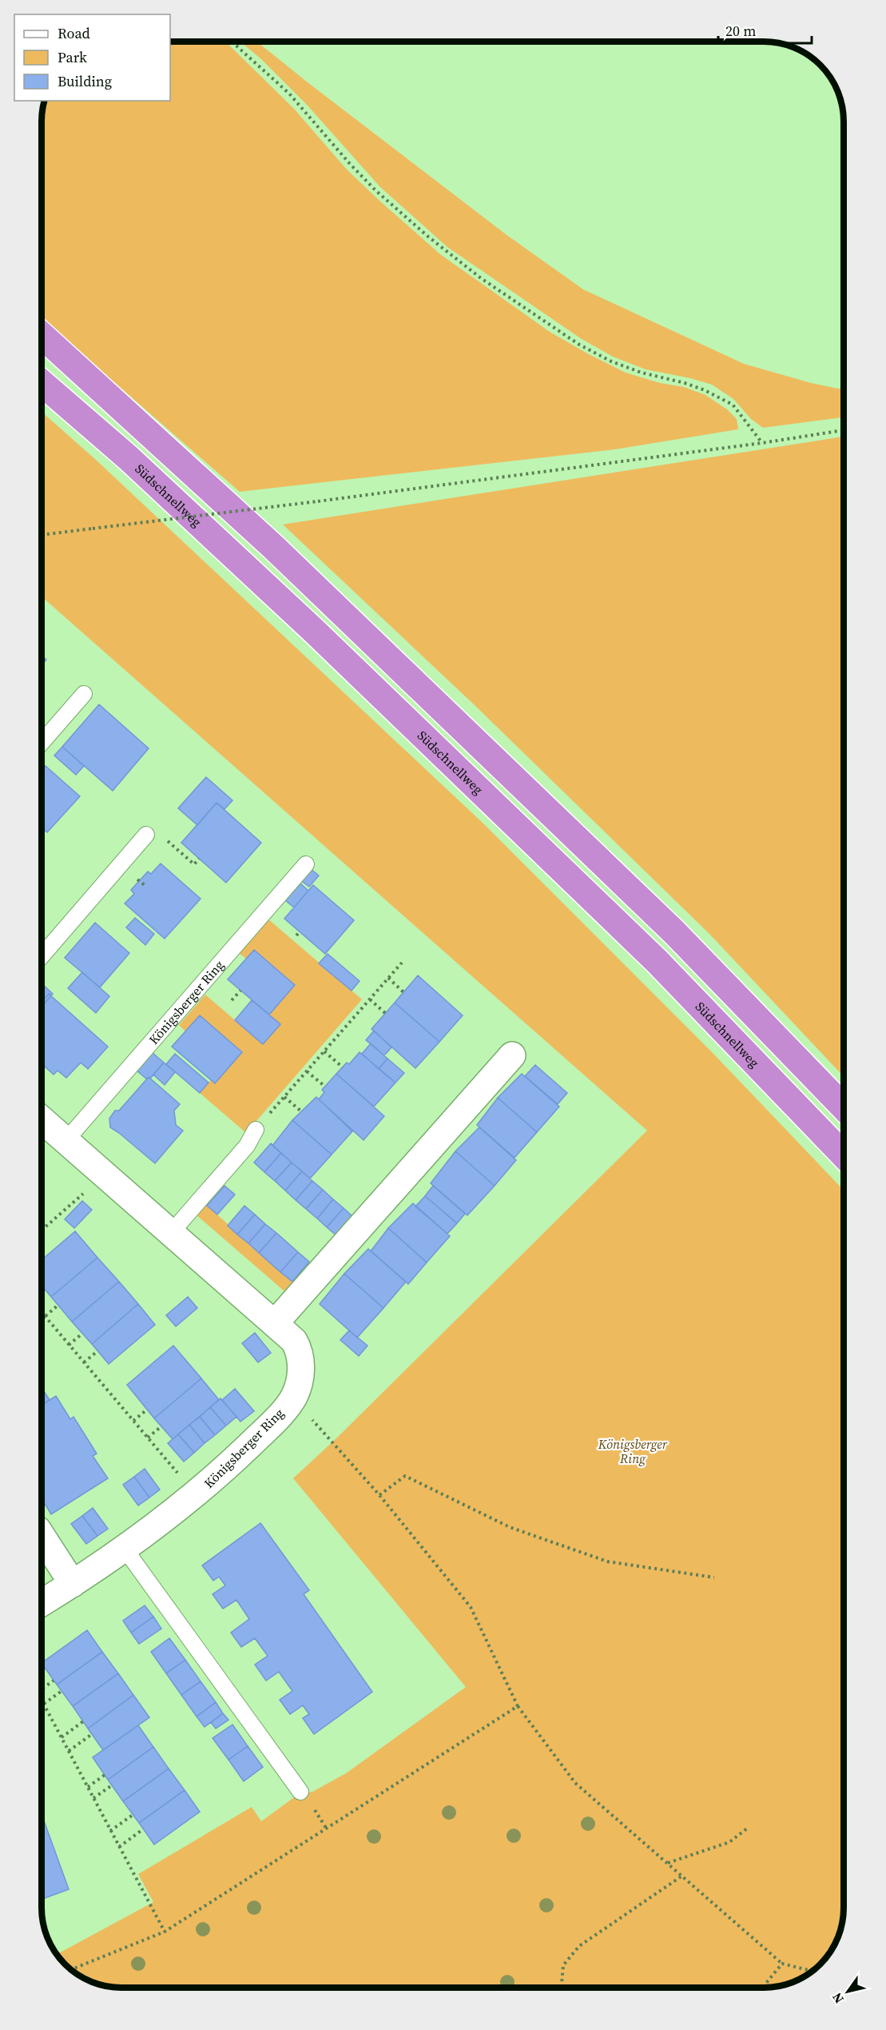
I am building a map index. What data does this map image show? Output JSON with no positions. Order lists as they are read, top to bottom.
{
  "streets": {
    "highway": ["Südschnellweg"],
    "street": ["Königsberger Ring"]
  },
  "parks": ["Königsberger Ring"],
  "legend": ["Road", "Park", "Building"],
  "scale_bar": "20 m",
  "north": "bottom left"
}
